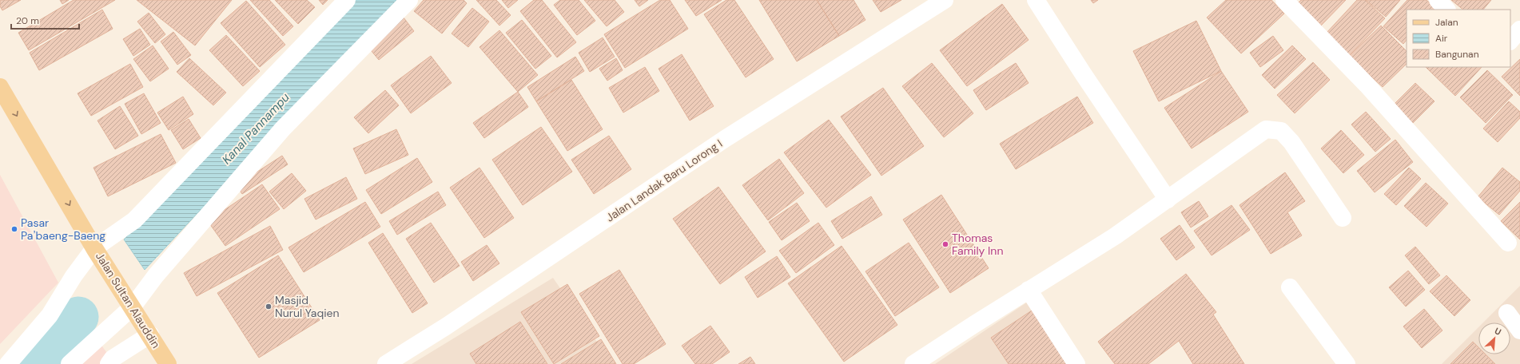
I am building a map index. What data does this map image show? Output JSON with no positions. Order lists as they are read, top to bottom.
{
  "streets": {
    "main road": ["Jalan Sultan Alauddin"],
    "street": ["Jalan Landak Baru Lorong I"]
  },
  "one_way": ["Jalan Sultan Alauddin"],
  "water": ["Kanal Pannampu"],
  "places": ["Pasar Paʼbaeng-Baeng", "Thomas Family Inn", "Masjid Nurul Yaqien"],
  "legend": ["Jalan", "Air", "Bangunan"],
  "scale_bar": "20 m",
  "north": "top right"
}
